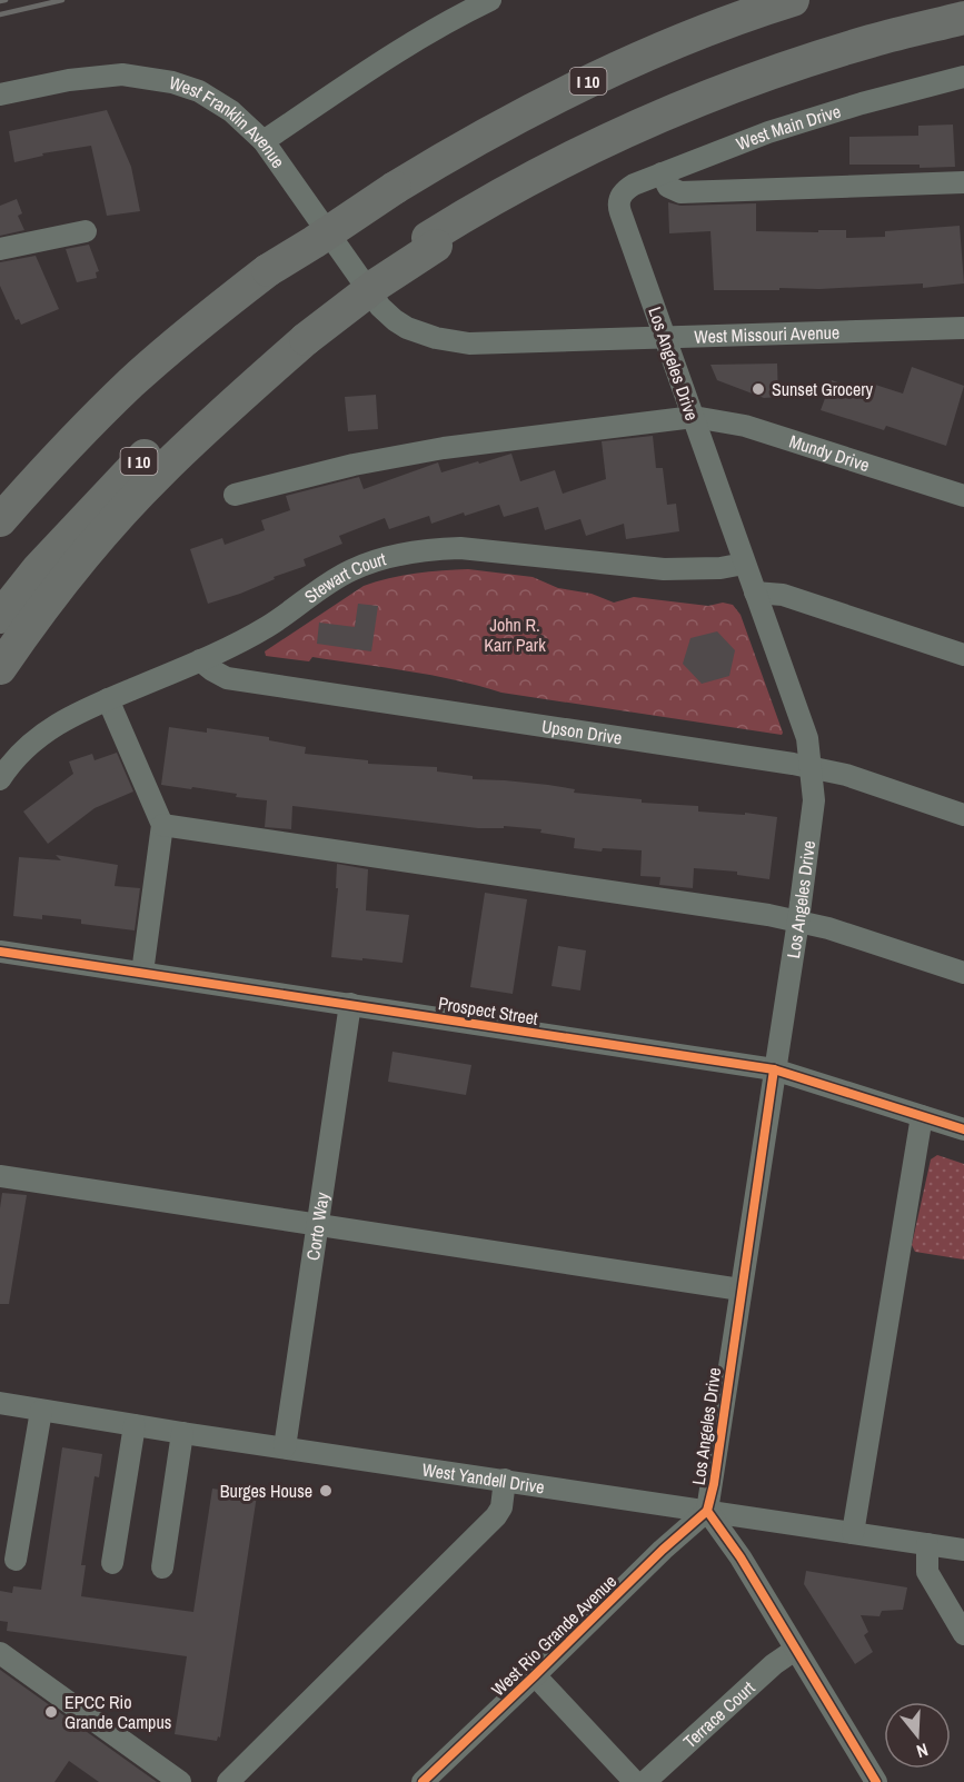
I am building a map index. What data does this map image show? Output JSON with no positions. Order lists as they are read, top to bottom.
{
  "streets": {
    "highway": ["I 10"],
    "street": [
      "West Franklin Avenue",
      "West Main Drive",
      "West Missouri Avenue",
      "Los Angeles Drive",
      "Mundy Drive",
      "Stewart Court",
      "Upson Drive",
      "Prospect Street",
      "Corto Way",
      "West Yandell Drive",
      "West Rio Grande Avenue",
      "Terrace Court"
    ]
  },
  "crossings": [
    ["West Franklin Avenue", "West Missouri Avenue"],
    ["West Main Drive", "Los Angeles Drive"],
    ["West Missouri Avenue", "Los Angeles Drive"],
    ["Los Angeles Drive", "Mundy Drive"],
    ["Los Angeles Drive", "Stewart Court"],
    ["Los Angeles Drive", "Upson Drive"],
    ["Los Angeles Drive", "Prospect Street"],
    ["Los Angeles Drive", "West Yandell Drive"],
    ["Los Angeles Drive", "West Rio Grande Avenue"],
    ["Los Angeles Drive", "Terrace Court"],
    ["Stewart Court", "Upson Drive"],
    ["Prospect Street", "Corto Way"],
    ["Corto Way", "West Yandell Drive"],
    ["West Yandell Drive", "West Rio Grande Avenue"]
  ],
  "parks": ["John R. Karr Park"],
  "places": ["Sunset Grocery", "Burges House", "EPCC Rio Grande Campus"],
  "north": "bottom"
}
